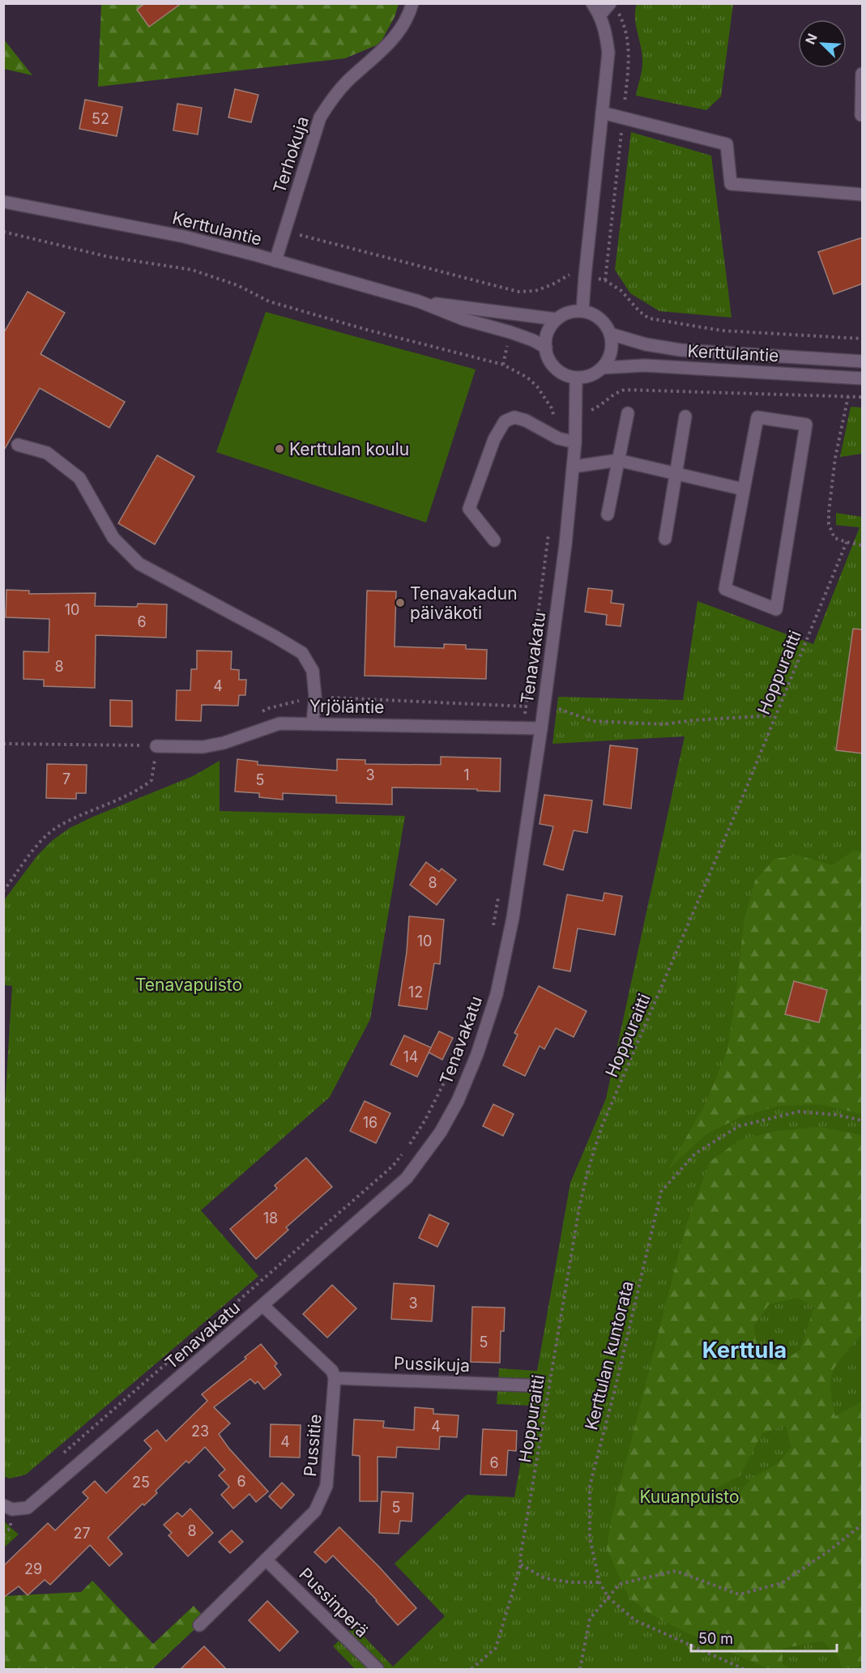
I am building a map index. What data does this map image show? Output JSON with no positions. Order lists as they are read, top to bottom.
{
  "streets": {
    "street": [
      "Terhokuja",
      "Kerttulantie",
      "Tenavakatu",
      "Yrjöläntie",
      "Pussikuja",
      "Pussitie",
      "Pussinperä"
    ],
    "path": ["Hoppuraitti", "Kerttulan kuntorata"]
  },
  "crossings": [
    ["Terhokuja", "Kerttulantie"],
    ["Kerttulantie", "Tenavakatu"],
    ["Tenavakatu", "Yrjöläntie"],
    ["Pussikuja", "Pussitie"],
    ["Pussitie", "Pussinperä"]
  ],
  "districts": ["Kerttula"],
  "parks": ["Tenavapuisto", "Kuuanpuisto"],
  "places": ["Kerttulan koulu", "Tenavakadun päiväkoti"],
  "house_numbers": [
    "52",
    "10",
    "6",
    "8",
    "4",
    "3",
    "1",
    "7",
    "5",
    "8",
    "10",
    "12",
    "14",
    "16",
    "18",
    "3",
    "5",
    "4",
    "23",
    "4",
    "6",
    "6",
    "25",
    "5",
    "8",
    "27",
    "29"
  ],
  "scale_bar": "50 m",
  "north": "top left"
}
